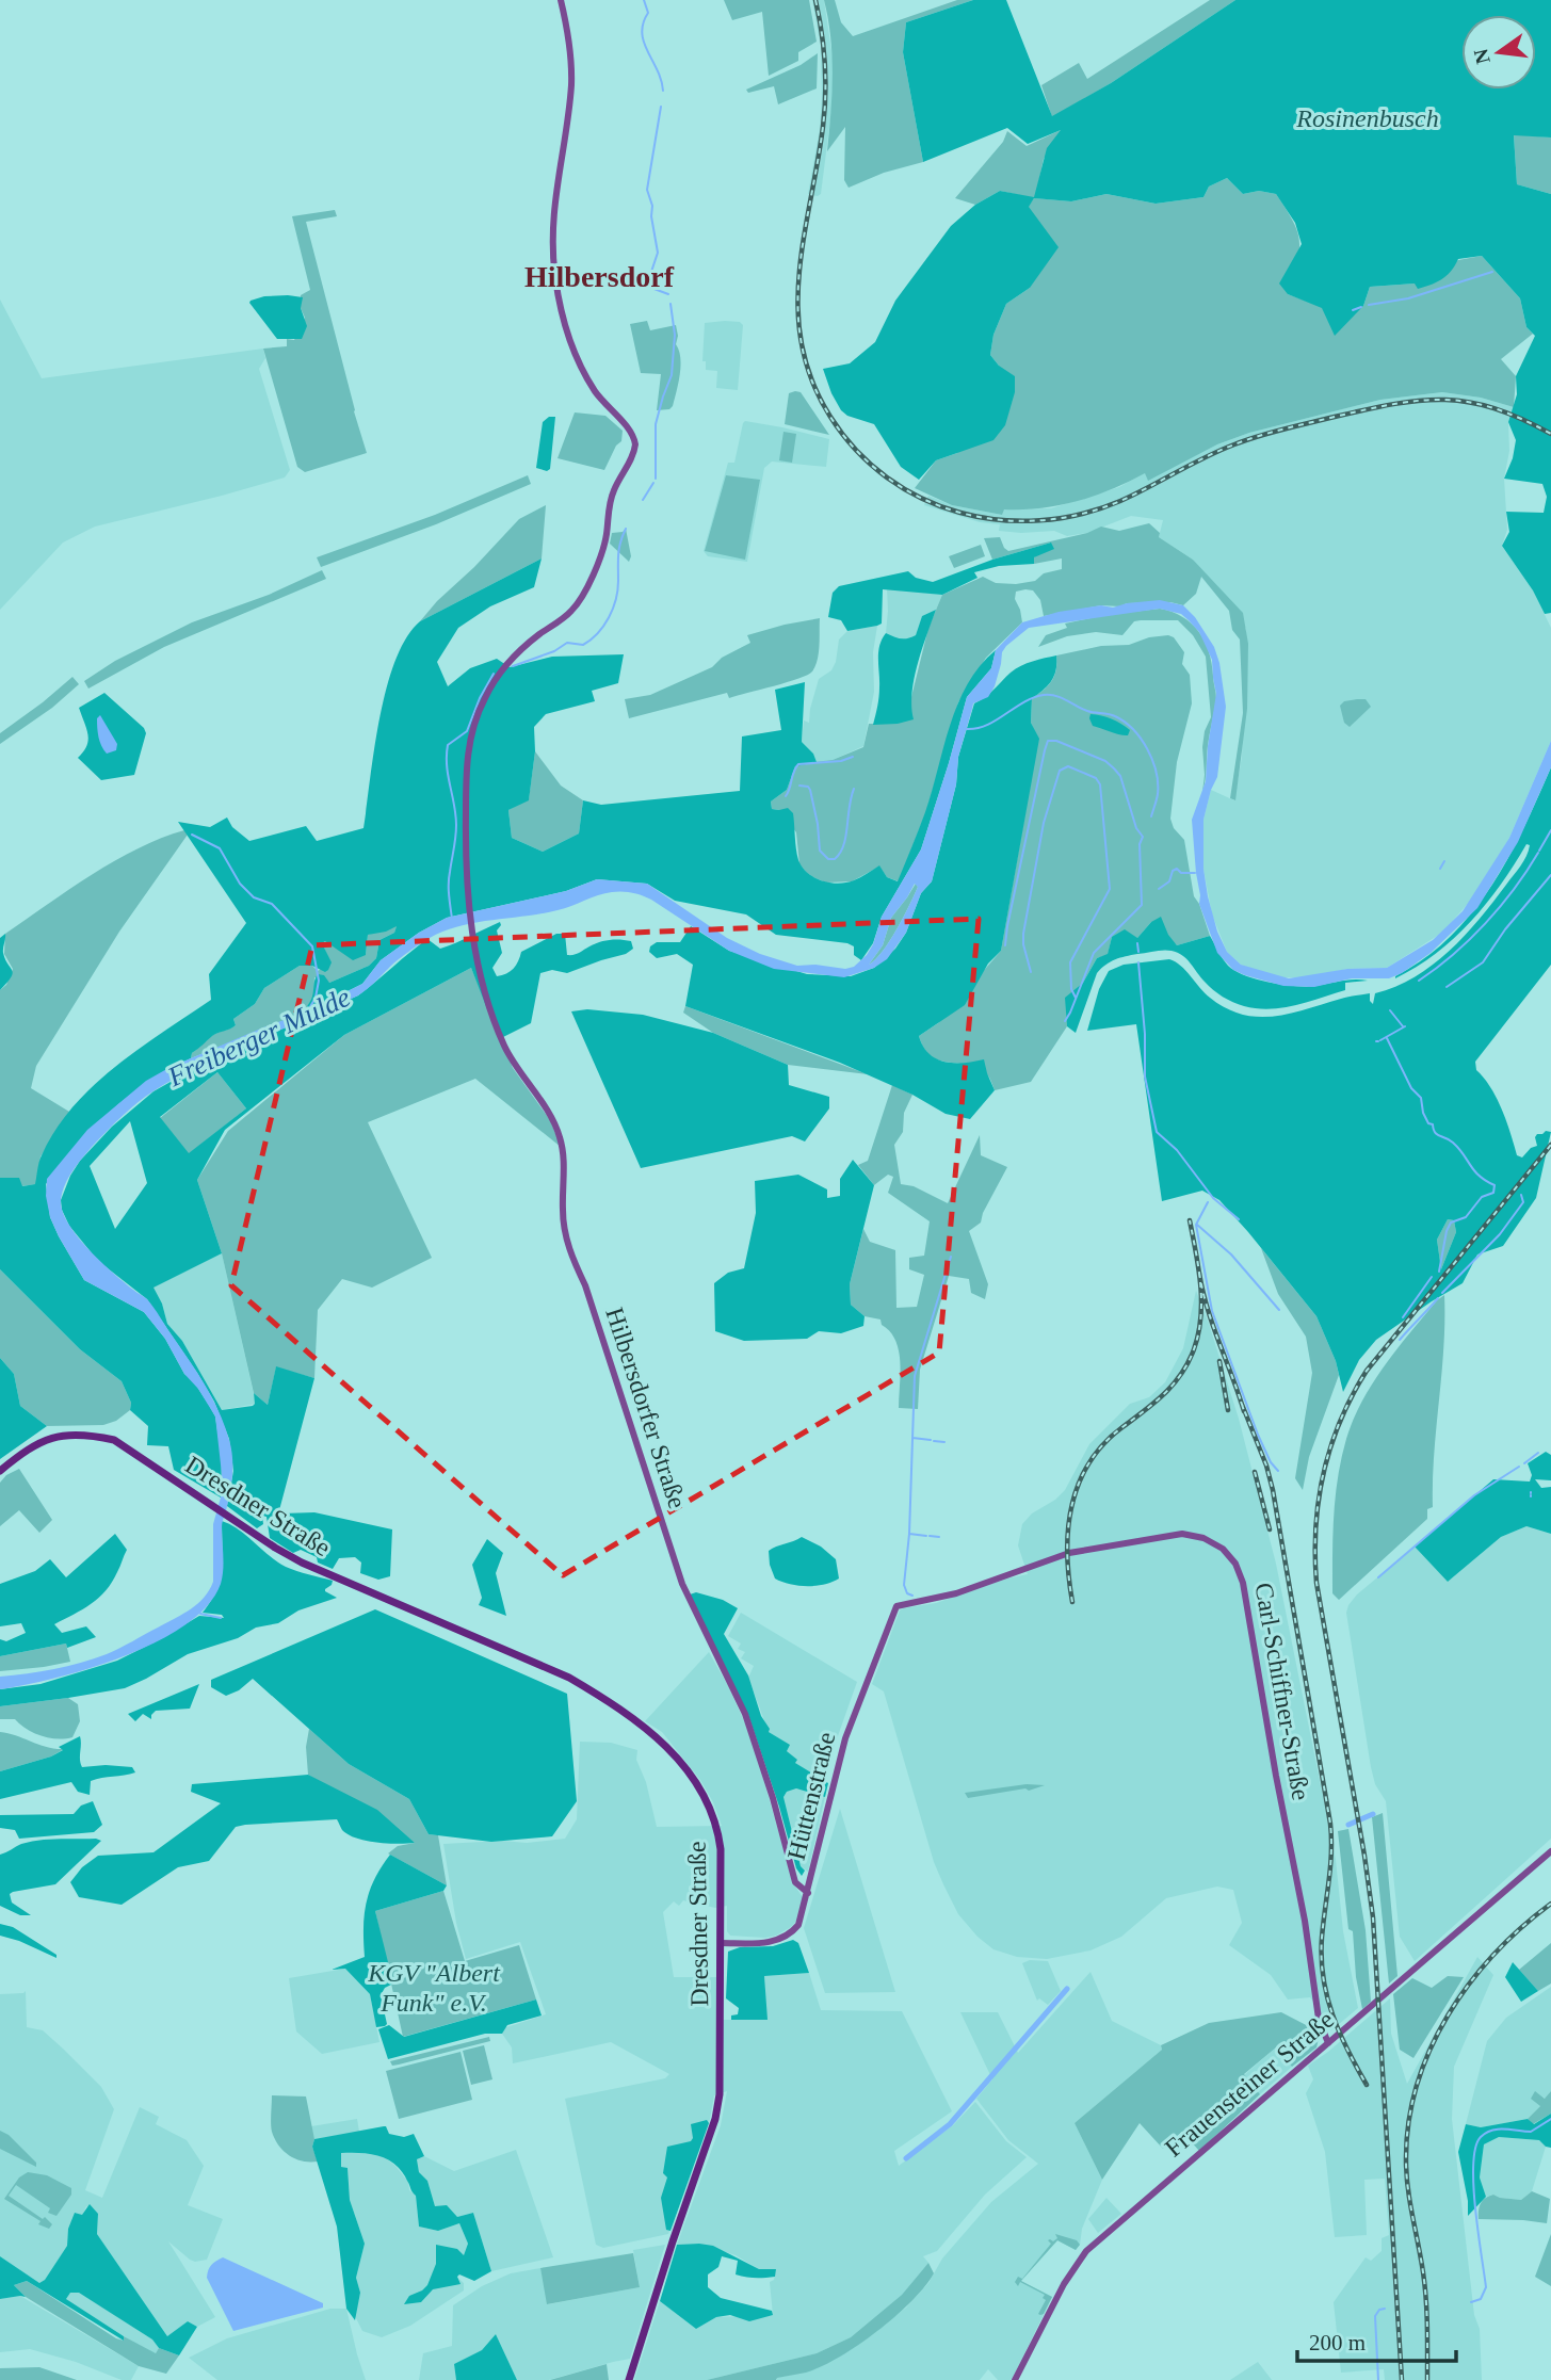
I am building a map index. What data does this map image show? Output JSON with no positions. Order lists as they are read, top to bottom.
{
  "streets": {
    "main road": [
      "Hilbersdorfer Straße",
      "Dresdner Straße",
      "Carl-Schiffner-Straße",
      "Hüttenstraße",
      "Frauensteiner Straße"
    ]
  },
  "crossings": [
    ["Hilbersdorfer Straße", "Hüttenstraße"],
    ["Dresdner Straße", "Hüttenstraße"],
    ["Carl-Schiffner-Straße", "Hüttenstraße"],
    ["Carl-Schiffner-Straße", "Frauensteiner Straße"]
  ],
  "districts": ["Hilbersdorf"],
  "water": ["Freiberger Mulde"],
  "parks": ["Rosinenbusch", "KGV \"Albert Funk\" e.V."],
  "scale_bar": "200 m",
  "north": "left"
}
